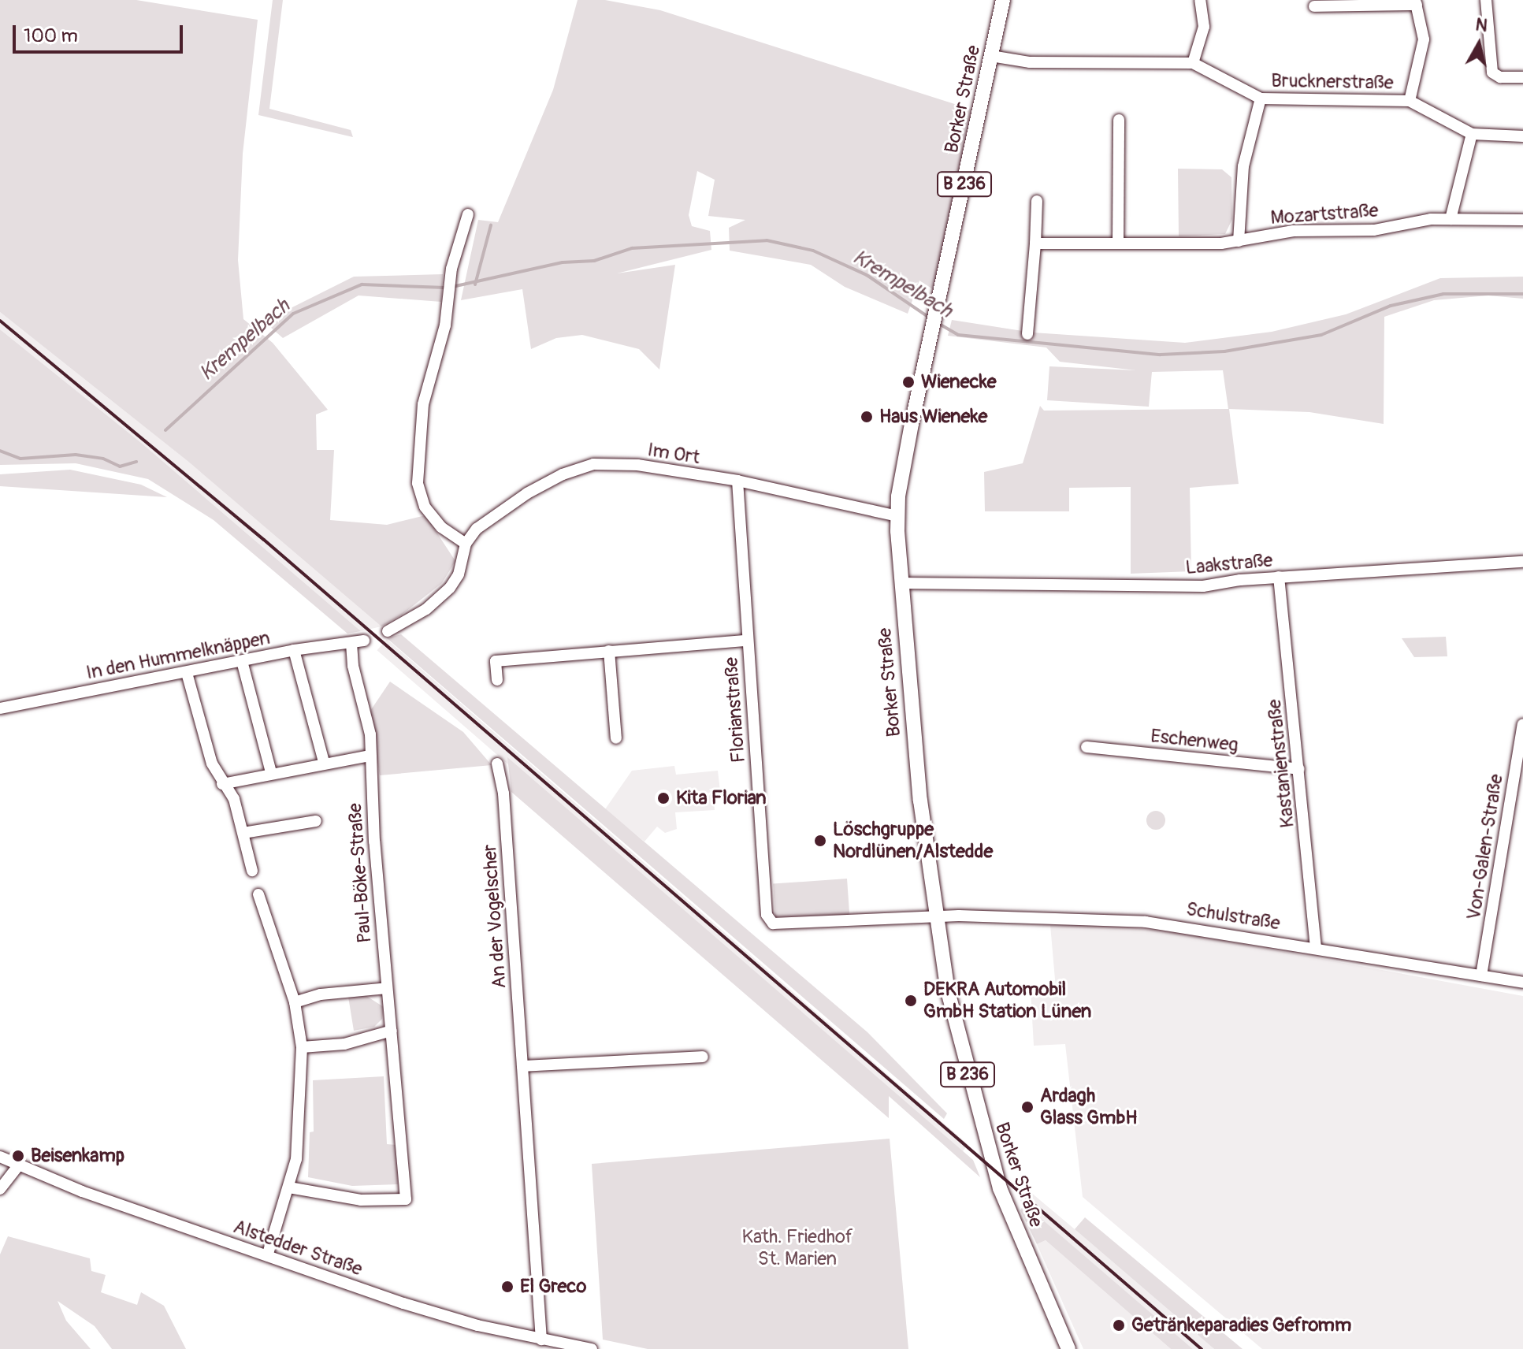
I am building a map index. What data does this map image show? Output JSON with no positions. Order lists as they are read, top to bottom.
{
  "streets": {
    "main road": ["Borker Straße", "B 236"],
    "street": [
      "Brucknerstraße",
      "Mozartstraße",
      "Im Ort",
      "Laakstraße",
      "In den Hummelknäppen",
      "Florianstraße",
      "Eschenweg",
      "Kastanienstraße",
      "Von-Galen-Straße",
      "Paul-Böke-Straße",
      "An der Vogelscher",
      "Schulstraße",
      "Alstedder Straße"
    ]
  },
  "crossings": [
    ["Brucknerstraße", "Borker Straße"],
    ["Borker Straße", "Im Ort"],
    ["Borker Straße", "Laakstraße"],
    ["Borker Straße", "Florianstraße"],
    ["Borker Straße", "Schulstraße"],
    ["Im Ort", "Florianstraße"],
    ["Laakstraße", "Kastanienstraße"],
    ["In den Hummelknäppen", "Paul-Böke-Straße"],
    ["Florianstraße", "Schulstraße"],
    ["Eschenweg", "Kastanienstraße"],
    ["Kastanienstraße", "Schulstraße"],
    ["Von-Galen-Straße", "Schulstraße"],
    ["An der Vogelscher", "Alstedder Straße"]
  ],
  "water": ["Krempelbach"],
  "parks": ["Kath. Friedhof St. Marien"],
  "places": [
    "Wienecke",
    "Haus Wieneke",
    "Kita Florian",
    "Löschgruppe Nordlünen/Alstedde",
    "DEKRA Automobil GmbH Station Lünen",
    "Ardagh Glass GmbH",
    "Beisenkamp",
    "El Greco",
    "Getränkeparadies Gefromm"
  ],
  "scale_bar": "100 m",
  "north": "top"
}
